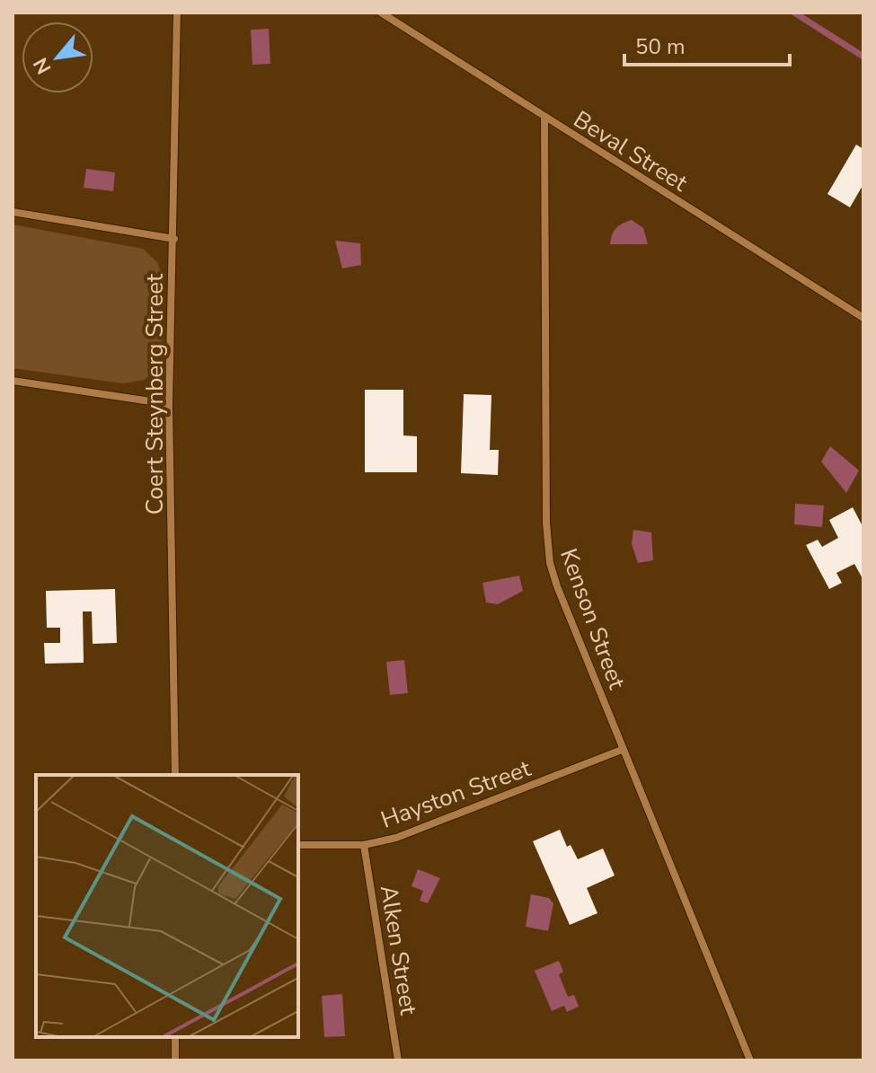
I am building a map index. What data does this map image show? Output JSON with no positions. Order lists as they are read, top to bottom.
{
  "streets": {
    "street": [
      "Beval Street",
      "Coert Steynberg Street",
      "Kenson Street",
      "Hayston Street",
      "Alken Street"
    ]
  },
  "crossings": [
    ["Beval Street", "Kenson Street"],
    ["Kenson Street", "Hayston Street"],
    ["Hayston Street", "Alken Street"]
  ],
  "scale_bar": "50 m",
  "north": "bottom left"
}
